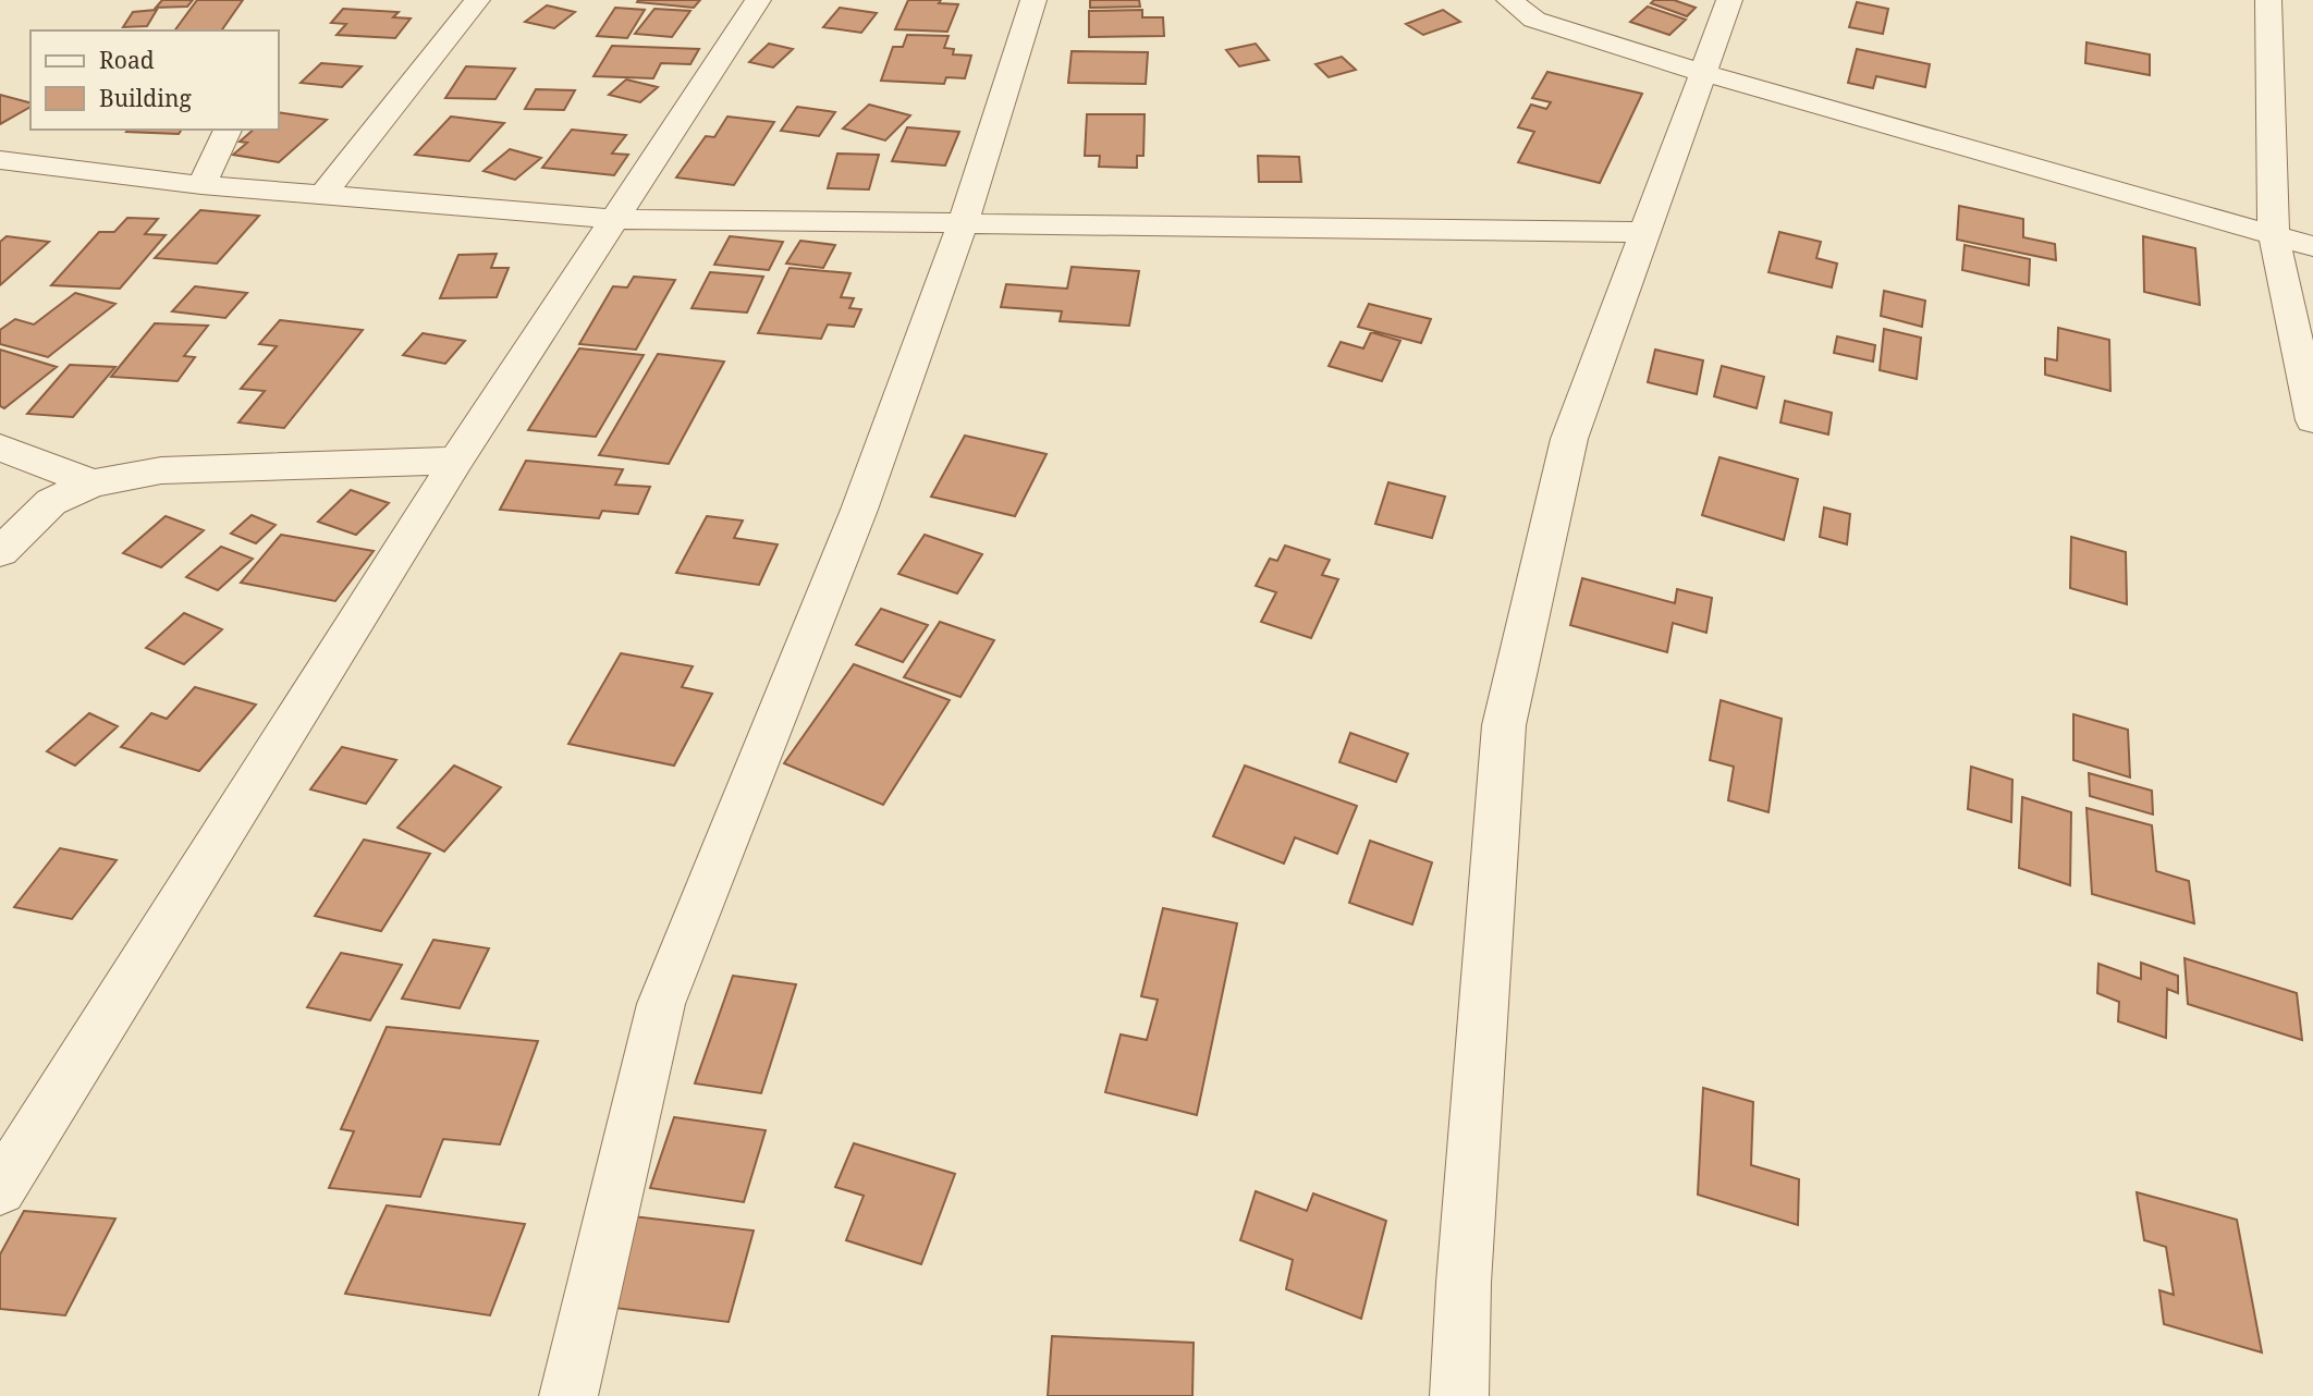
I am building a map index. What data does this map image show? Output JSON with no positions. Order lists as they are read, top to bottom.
{
  "legend": ["Road", "Building"]
}
